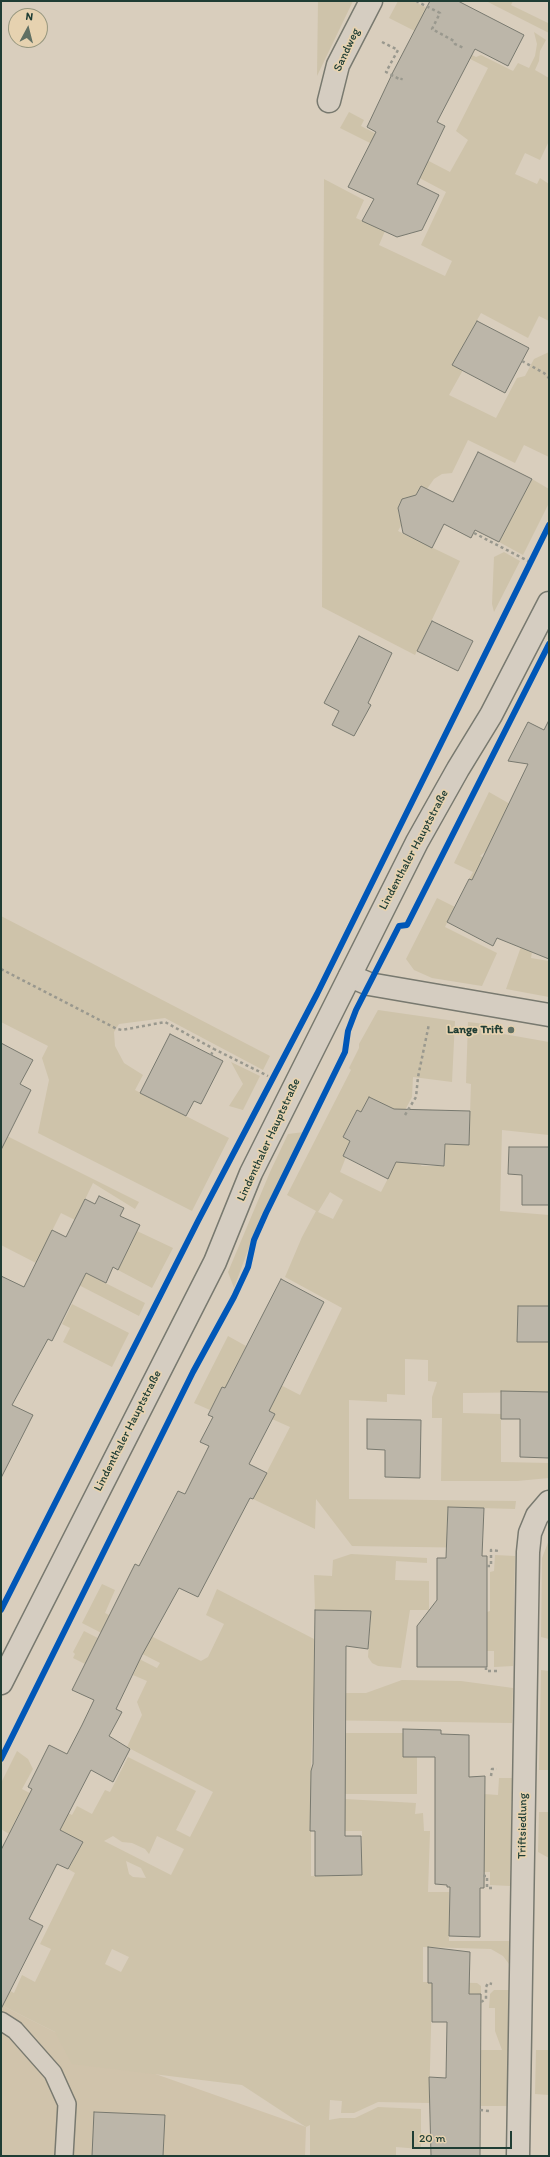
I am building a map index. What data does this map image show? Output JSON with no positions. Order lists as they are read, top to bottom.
{
  "streets": {
    "street": ["Sandweg", "Lindenthaler Hauptstraße", "Triftsiedlung"]
  },
  "places": ["Lange Trift"],
  "scale_bar": "20 m",
  "north": "top"
}
